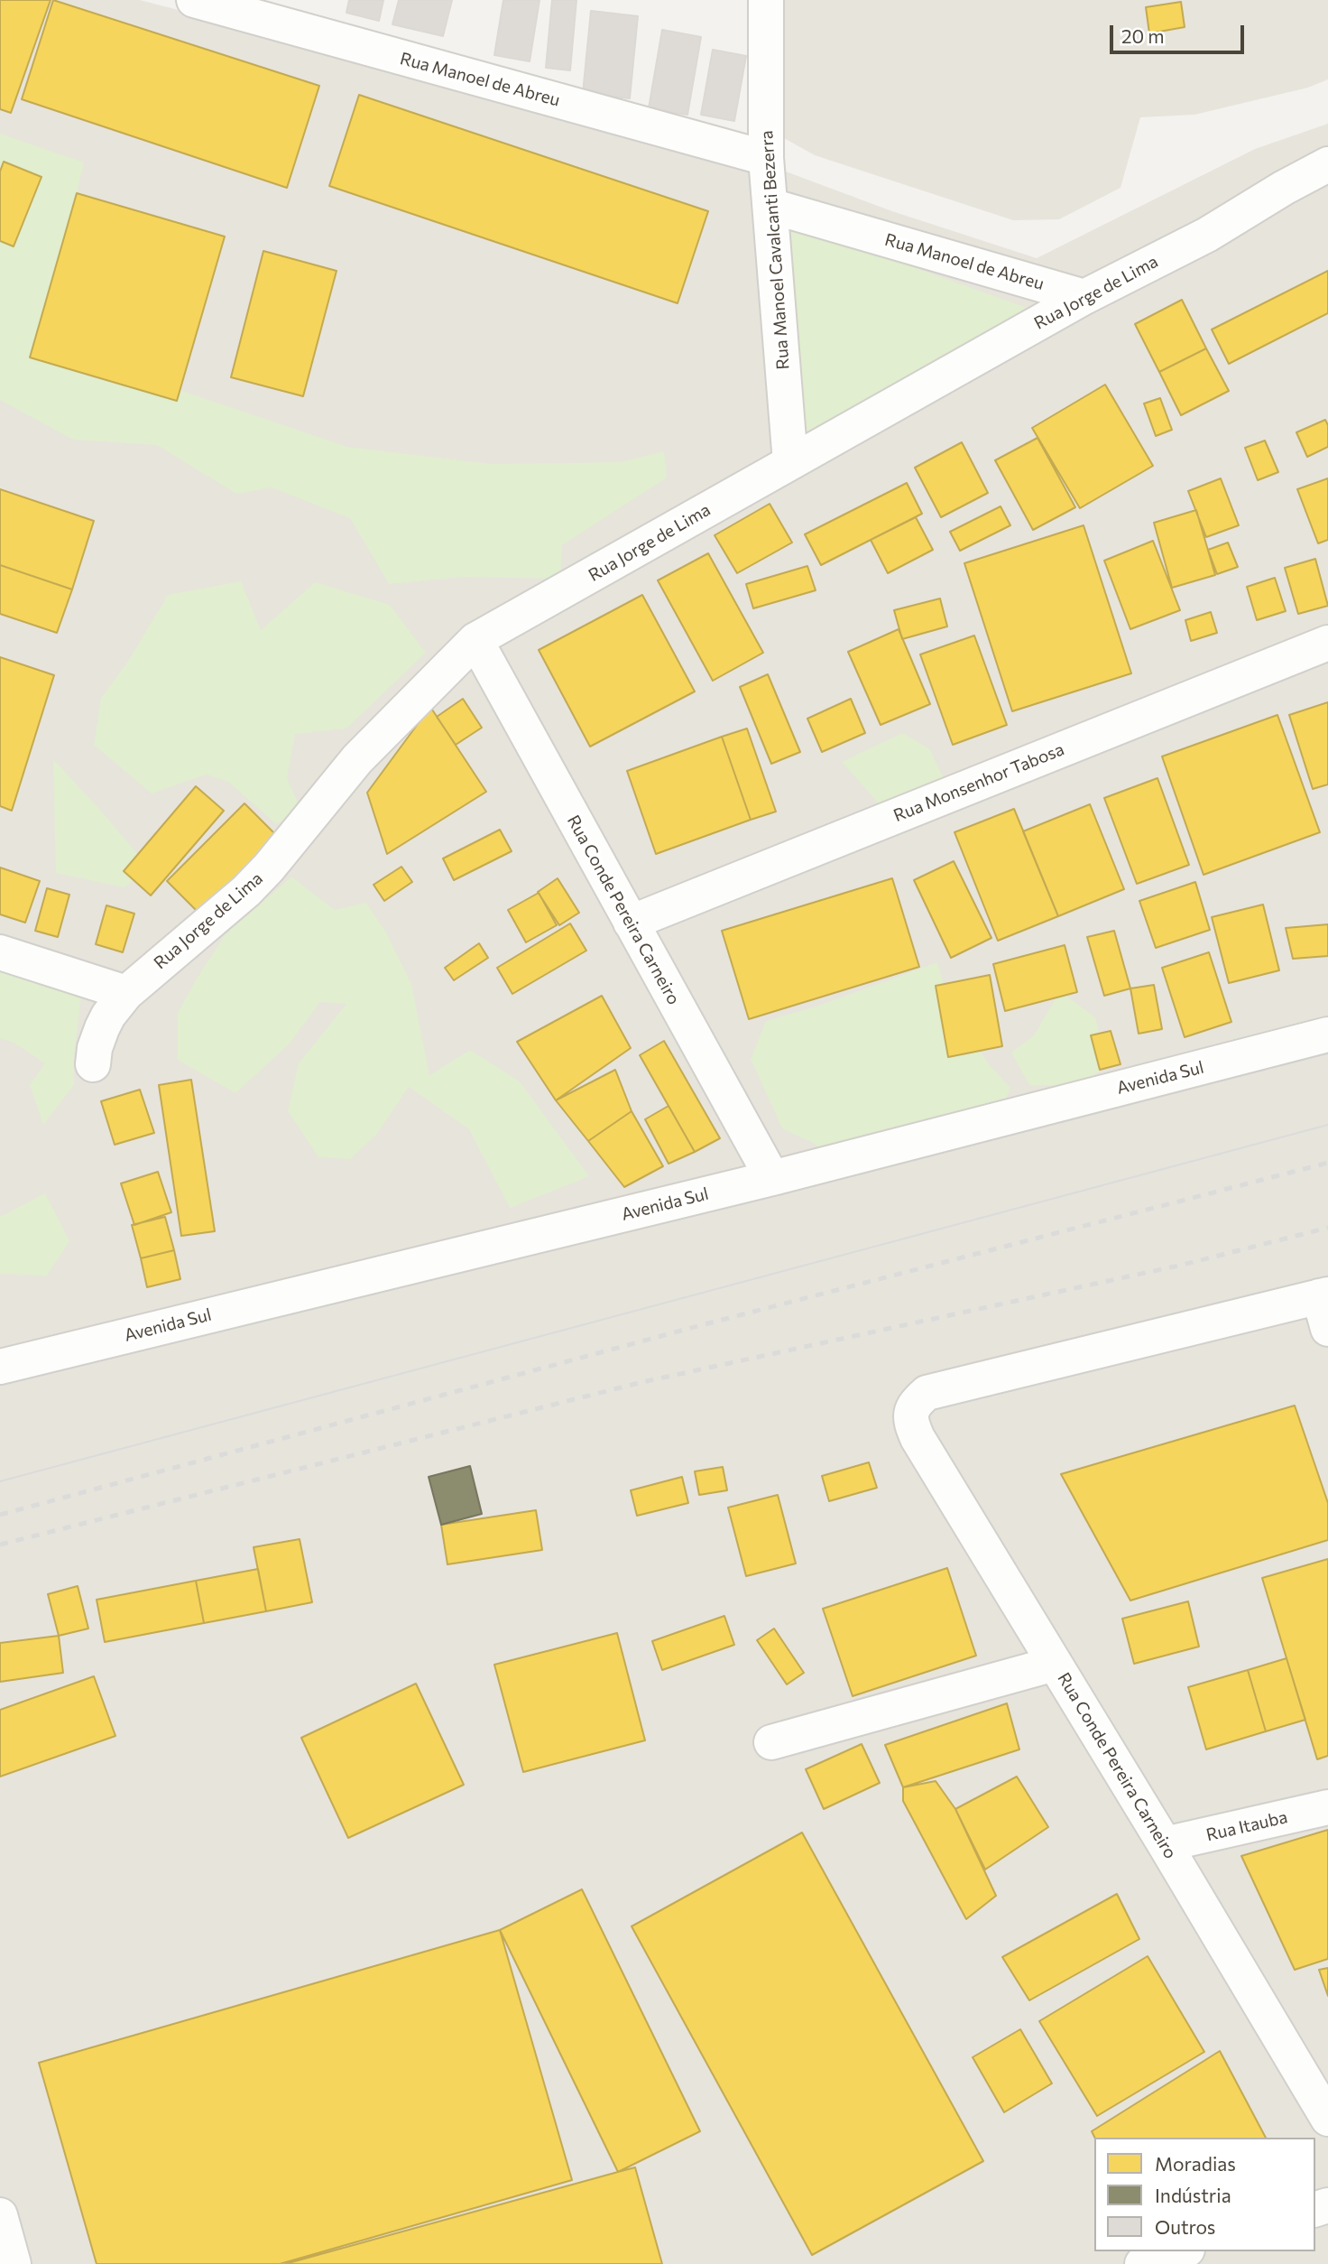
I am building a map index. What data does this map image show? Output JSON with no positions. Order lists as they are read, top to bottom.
{
  "streets": {
    "street": [
      "Rua Manoel de Abreu",
      "Rua Manoel Cavalcanti Bezerra",
      "Rua Jorge de Lima",
      "Rua Monsenhor Tabosa",
      "Rua Conde Pereira Carneiro",
      "Avenida Sul",
      "Rua Itauba"
    ]
  },
  "crossings": [
    ["Rua Manoel de Abreu", "Rua Manoel Cavalcanti Bezerra"],
    ["Rua Manoel de Abreu", "Rua Jorge de Lima"],
    ["Rua Manoel Cavalcanti Bezerra", "Rua Jorge de Lima"],
    ["Rua Jorge de Lima", "Rua Conde Pereira Carneiro"],
    ["Rua Monsenhor Tabosa", "Rua Conde Pereira Carneiro"],
    ["Rua Conde Pereira Carneiro", "Avenida Sul"],
    ["Rua Conde Pereira Carneiro", "Rua Itauba"]
  ],
  "legend": ["Moradias", "Indústria", "Outros"],
  "scale_bar": "20 m"
}
